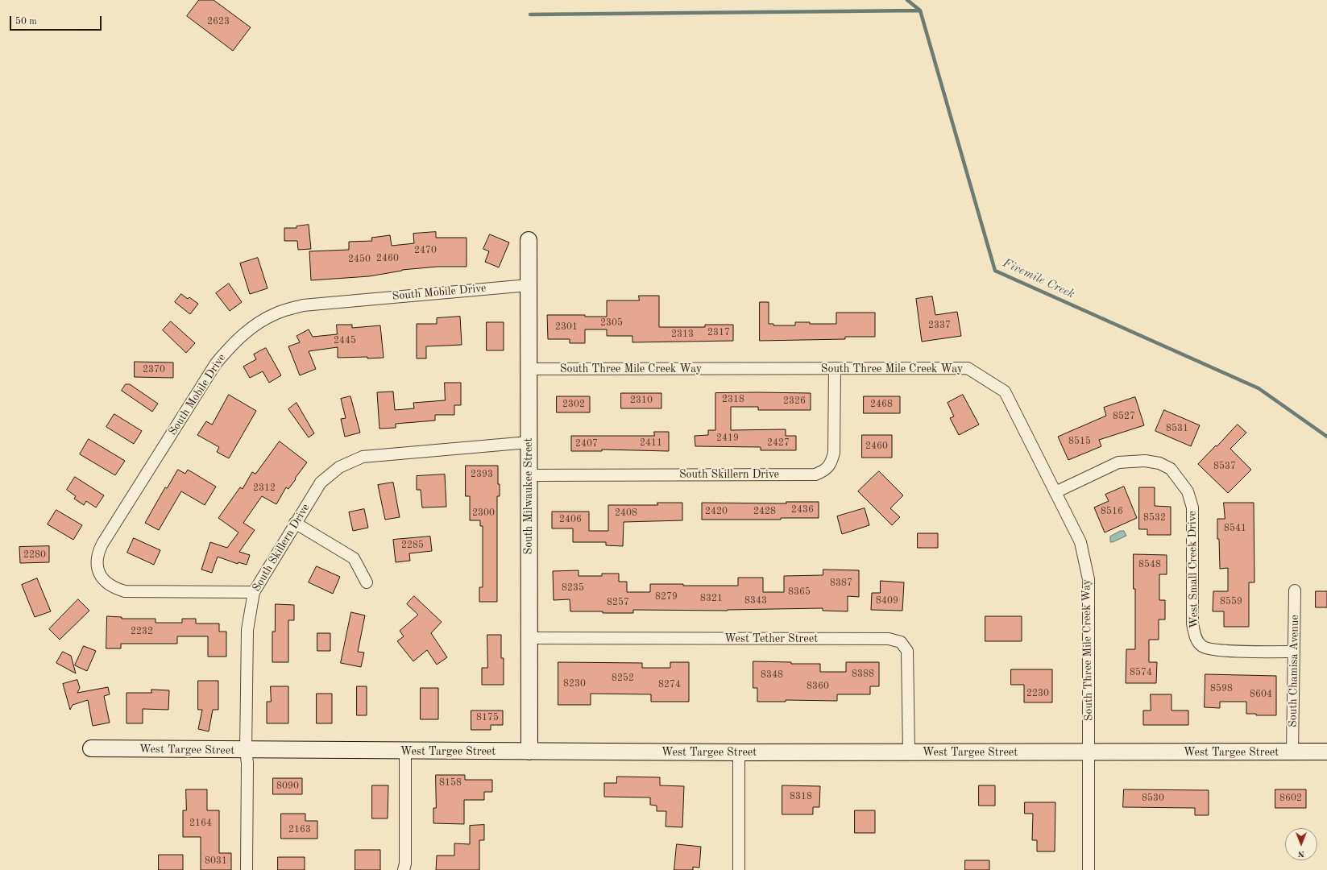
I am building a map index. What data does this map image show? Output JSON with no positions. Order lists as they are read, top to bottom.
{
  "streets": {
    "street": [
      "South Mobile Drive",
      "South Three Mile Creek Way",
      "South Skillern Drive",
      "South Milwaukee Street",
      "West Small Creek Drive",
      "West Tether Street",
      "South Chamisa Avenue",
      "West Targee Street"
    ]
  },
  "crossings": [
    ["South Mobile Drive", "South Skillern Drive"],
    ["South Mobile Drive", "South Milwaukee Street"],
    ["South Three Mile Creek Way", "South Skillern Drive"],
    ["South Three Mile Creek Way", "South Milwaukee Street"],
    ["South Three Mile Creek Way", "West Small Creek Drive"],
    ["South Three Mile Creek Way", "West Targee Street"],
    ["South Skillern Drive", "South Milwaukee Street"],
    ["South Skillern Drive", "West Targee Street"],
    ["South Milwaukee Street", "West Tether Street"],
    ["South Milwaukee Street", "West Targee Street"],
    ["West Small Creek Drive", "South Chamisa Avenue"],
    ["West Tether Street", "West Targee Street"],
    ["South Chamisa Avenue", "West Targee Street"]
  ],
  "water": ["Fivemile Creek"],
  "house_numbers": [
    "2623",
    "2470",
    "2460",
    "2450",
    "2305",
    "2337",
    "2301",
    "2317",
    "2313",
    "2445",
    "2370",
    "2318",
    "2310",
    "2326",
    "2302",
    "2468",
    "8527",
    "8531",
    "2419",
    "8515",
    "2411",
    "2427",
    "2407",
    "2460",
    "8537",
    "2393",
    "2312",
    "2436",
    "2420",
    "2428",
    "8516",
    "2300",
    "2408",
    "8532",
    "2406",
    "8541",
    "2285",
    "2280",
    "8548",
    "8387",
    "8235",
    "8365",
    "8279",
    "8321",
    "8343",
    "8409",
    "8559",
    "8257",
    "2232",
    "8574",
    "8388",
    "8348",
    "8252",
    "8230",
    "8274",
    "8360",
    "8598",
    "2230",
    "8604",
    "8175",
    "8158",
    "8090",
    "8318",
    "8530",
    "8602",
    "2164",
    "2163",
    "8031"
  ],
  "scale_bar": "50 m",
  "north": "bottom"
}
